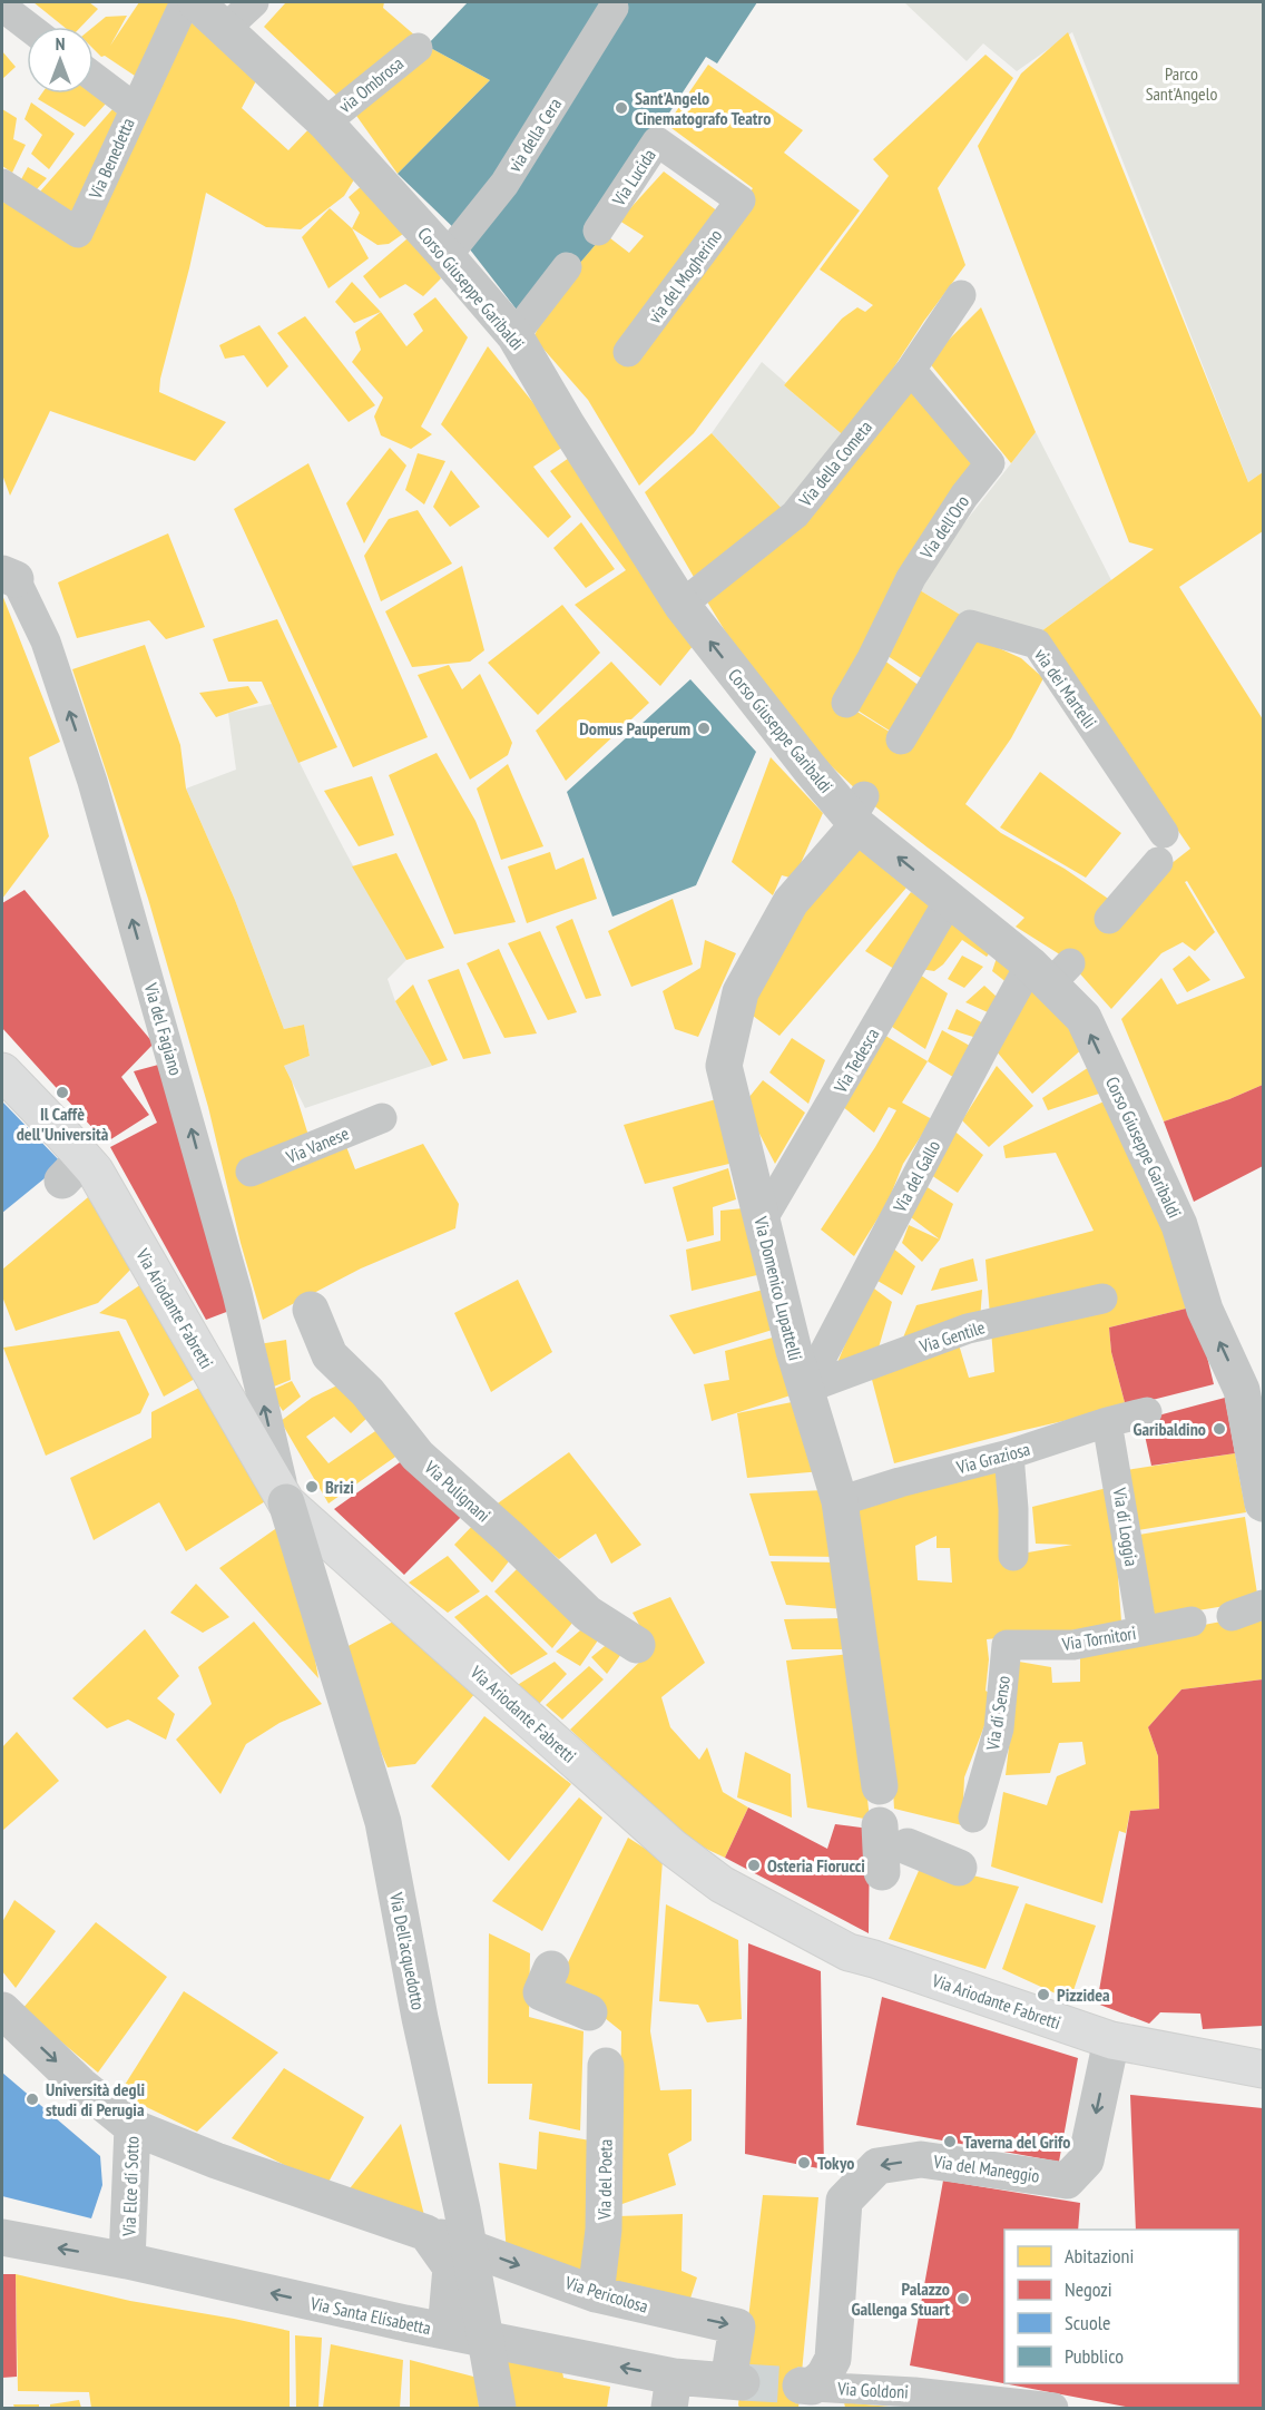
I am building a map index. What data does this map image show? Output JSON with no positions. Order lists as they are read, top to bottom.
{
  "streets": {
    "street": [
      "Corso Giuseppe Garibaldi",
      "Via Domenico Lupattelli",
      "Via Ariodante Fabretti",
      "Via Pulignani",
      "Via Dell'acquedotto",
      "Via del Maneggio",
      "Via del Poeta",
      "Via Elce di Sotto",
      "Via Pericolosa",
      "Via Santa Elisabetta"
    ],
    "lane": [
      "via Ombrosa",
      "via della Cera",
      "Via Benedetta",
      "Via Lucida",
      "via del Mogherino",
      "Via della Cometa",
      "Via dell'Oro",
      "via dei Martelli",
      "Via del Fagiano",
      "Via Tedesca",
      "Via Vanese",
      "Via del Gallo",
      "Via Gentile",
      "Via Graziosa",
      "Via di Loggia",
      "Via Tornitori",
      "Via di Senso",
      "Via Goldoni"
    ]
  },
  "crossings": [
    ["via Ombrosa", "Corso Giuseppe Garibaldi"],
    ["via della Cera", "Corso Giuseppe Garibaldi"],
    ["Via Lucida", "via del Mogherino"],
    ["Corso Giuseppe Garibaldi", "Via della Cometa"],
    ["Corso Giuseppe Garibaldi", "Via Tedesca"],
    ["Corso Giuseppe Garibaldi", "Via del Gallo"],
    ["Corso Giuseppe Garibaldi", "Via Domenico Lupattelli"],
    ["Via della Cometa", "Via dell'Oro"],
    ["Via del Fagiano", "Via Vanese"],
    ["Via del Fagiano", "Via Ariodante Fabretti"],
    ["Via del Fagiano", "Via Dell'acquedotto"],
    ["Via Tedesca", "Via Domenico Lupattelli"],
    ["Via del Gallo", "Via Domenico Lupattelli"],
    ["Via del Gallo", "Via Gentile"],
    ["Via Domenico Lupattelli", "Via Gentile"],
    ["Via Domenico Lupattelli", "Via Graziosa"],
    ["Via Ariodante Fabretti", "Via Dell'acquedotto"],
    ["Via Ariodante Fabretti", "Via del Maneggio"],
    ["Via Graziosa", "Via di Loggia"],
    ["Via di Loggia", "Via Tornitori"],
    ["Via Tornitori", "Via di Senso"],
    ["Via del Maneggio", "Via Goldoni"],
    ["Via del Poeta", "Via Pericolosa"],
    ["Via Elce di Sotto", "Via Pericolosa"],
    ["Via Elce di Sotto", "Via Santa Elisabetta"],
    ["Via Pericolosa", "Via Santa Elisabetta"]
  ],
  "one_way": [
    "Corso Giuseppe Garibaldi",
    "Via del Fagiano",
    "Via Elce di Sotto",
    "Via Pericolosa",
    "Via Santa Elisabetta"
  ],
  "parks": ["Parco Sant'Angelo"],
  "places": [
    "Sant'Angelo Cinematografo Teatro",
    "Domus Pauperum",
    "Il Caffè dell'Università",
    "Garibaldino",
    "Brizi",
    "Osteria Fiorucci",
    "Pizzidea",
    "Università degli studi di Perugia",
    "Taverna del Grifo",
    "Tokyo",
    "Palazzo Gallenga Stuart"
  ],
  "legend": [
    "Abitazioni",
    "Negozi",
    "Scuole",
    "Pubblico"
  ],
  "north": "top"
}
